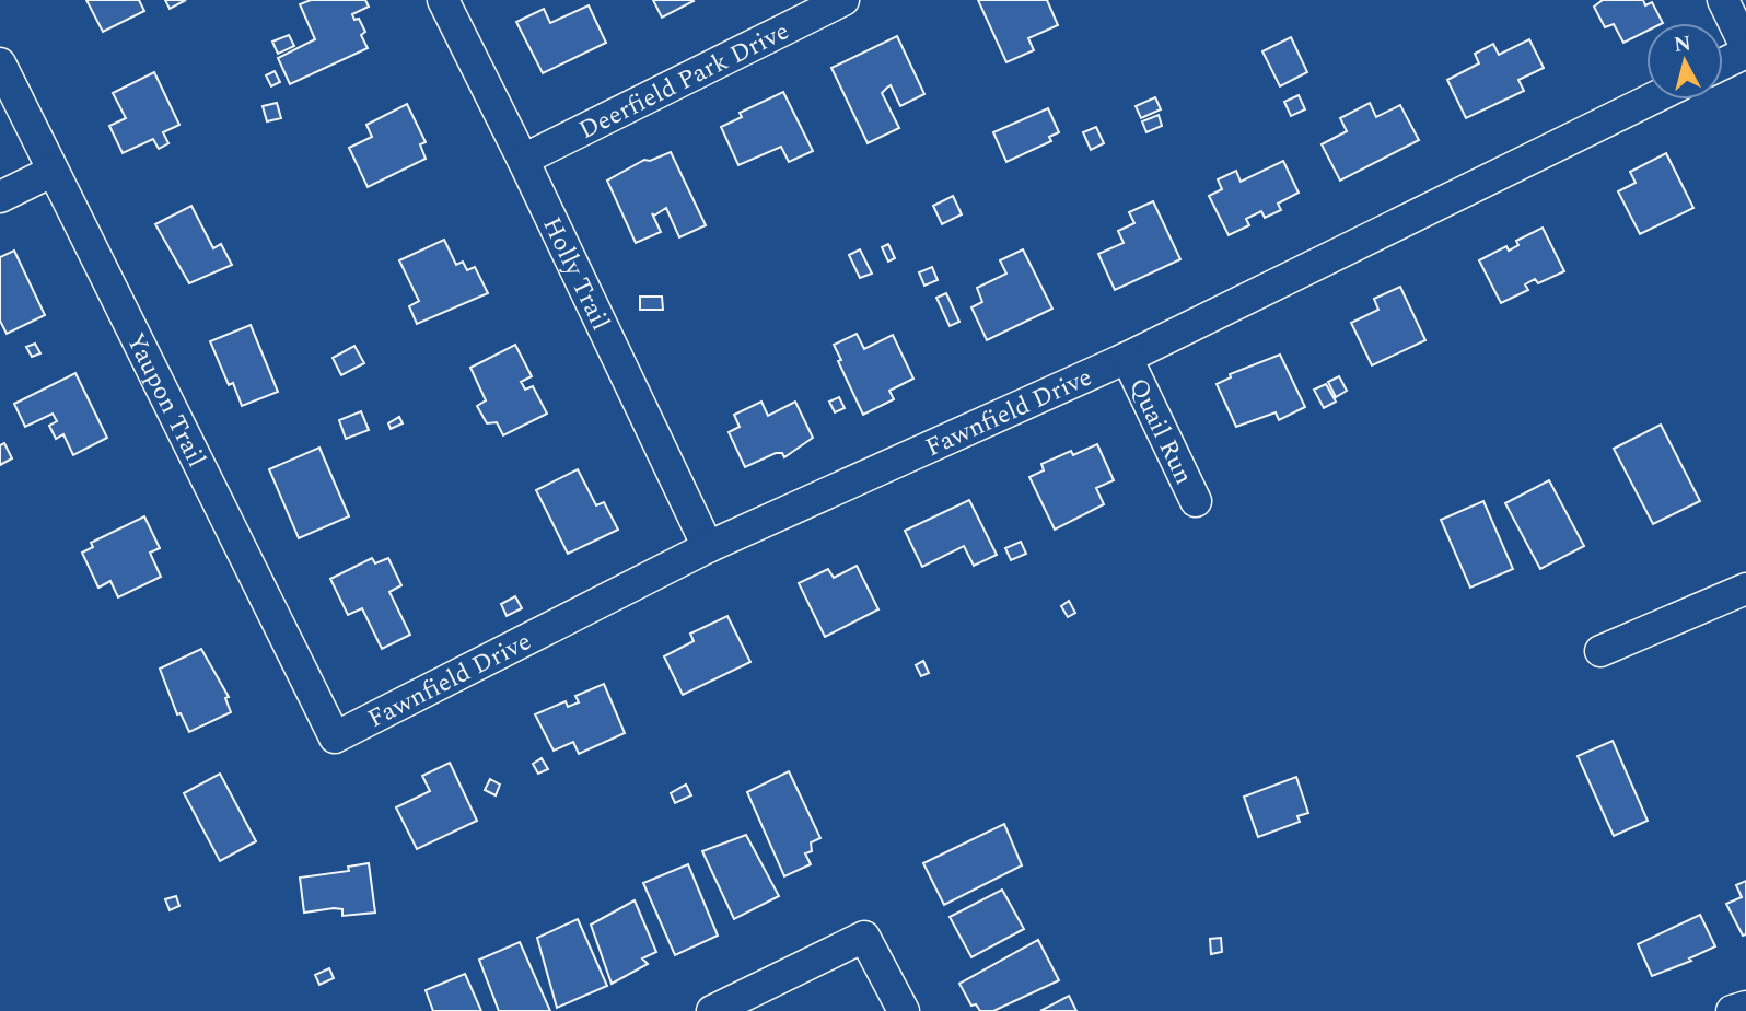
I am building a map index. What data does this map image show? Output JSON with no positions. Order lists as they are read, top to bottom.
{
  "streets": {
    "street": [
      "Deerfield Park Drive",
      "Holly Trail",
      "Yaupon Trail",
      "Fawnfield Drive",
      "Quail Run"
    ]
  },
  "crossings": [
    ["Deerfield Park Drive", "Holly Trail"],
    ["Holly Trail", "Fawnfield Drive"],
    ["Yaupon Trail", "Fawnfield Drive"],
    ["Fawnfield Drive", "Quail Run"]
  ],
  "north": "top"
}
